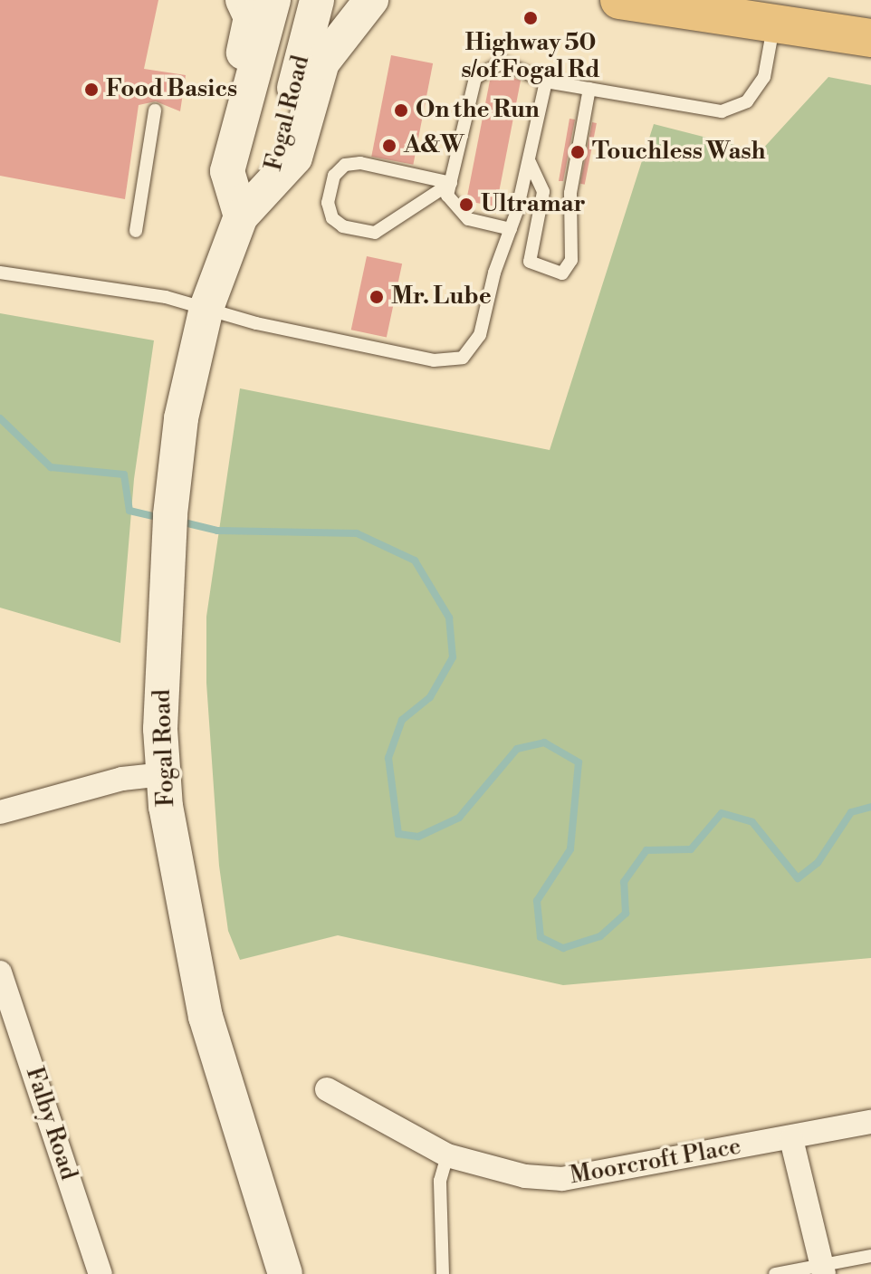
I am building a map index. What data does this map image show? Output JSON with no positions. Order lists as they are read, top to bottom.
{
  "streets": {
    "street": ["Fogal Road", "Falby Road", "Moorcroft Place"]
  },
  "places": [
    "Highway 50 s/of Fogal Rd",
    "Food Basics",
    "On the Run",
    "A&W",
    "Touchless Wash",
    "Ultramar",
    "Mr. Lube"
  ]
}
